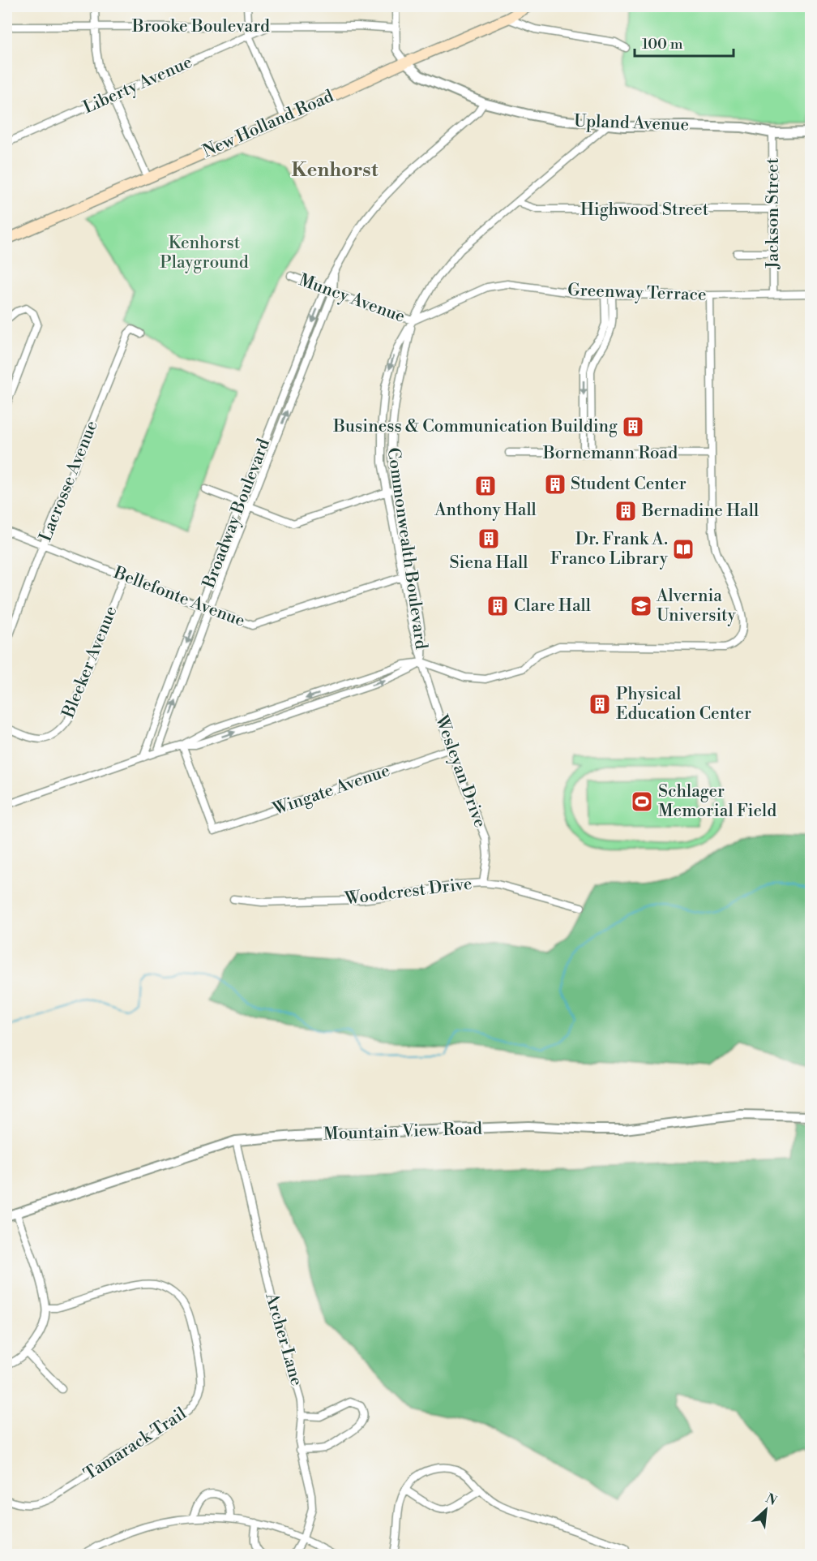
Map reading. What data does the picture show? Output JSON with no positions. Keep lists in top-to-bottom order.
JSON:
{
  "streets": {
    "main road": ["New Holland Road"],
    "street": [
      "Brooke Boulevard",
      "Liberty Avenue",
      "Upland Avenue",
      "Highwood Street",
      "Jackson Street",
      "Greenway Terrace",
      "Muncy Avenue",
      "Bornemann Road",
      "Lacrosse Avenue",
      "Broadway Boulevard",
      "Commonwealth Boulevard",
      "Bellefonte Avenue",
      "Bleeker Avenue",
      "Wesleyan Drive",
      "Wingate Avenue",
      "Woodcrest Drive",
      "Mountain View Road",
      "Archer Lane",
      "Tamarack Trail"
    ]
  },
  "crossings": [
    ["Brooke Boulevard", "Liberty Avenue"],
    ["Upland Avenue", "New Holland Road"],
    ["Upland Avenue", "Jackson Street"],
    ["Upland Avenue", "Broadway Boulevard"],
    ["Upland Avenue", "Commonwealth Boulevard"],
    ["Highwood Street", "Jackson Street"],
    ["Highwood Street", "Commonwealth Boulevard"],
    ["Jackson Street", "Greenway Terrace"],
    ["Greenway Terrace", "Muncy Avenue"],
    ["Greenway Terrace", "Commonwealth Boulevard"],
    ["Muncy Avenue", "Broadway Boulevard"],
    ["Muncy Avenue", "Commonwealth Boulevard"],
    ["Lacrosse Avenue", "Bellefonte Avenue"],
    ["Broadway Boulevard", "Commonwealth Boulevard"],
    ["Broadway Boulevard", "Bellefonte Avenue"],
    ["Commonwealth Boulevard", "Bellefonte Avenue"],
    ["Commonwealth Boulevard", "Wesleyan Drive"],
    ["Commonwealth Boulevard", "Wingate Avenue"],
    ["Bellefonte Avenue", "Bleeker Avenue"],
    ["Wesleyan Drive", "Wingate Avenue"],
    ["Wesleyan Drive", "Woodcrest Drive"],
    ["Mountain View Road", "Archer Lane"]
  ],
  "districts": ["Kenhorst"],
  "parks": ["Kenhorst Playground"],
  "places": {
    "building": [
      "Business & Communication Building",
      "Student Center",
      "Anthony Hall",
      "Bernadine Hall",
      "Siena Hall",
      "Clare Hall",
      "Physical Education Center"
    ],
    "library": ["Dr. Frank A. Franco Library"],
    "school or university": ["Alvernia University"],
    "sports": ["Schlager Memorial Field"]
  },
  "scale_bar": "100 m",
  "north": "top right"
}
